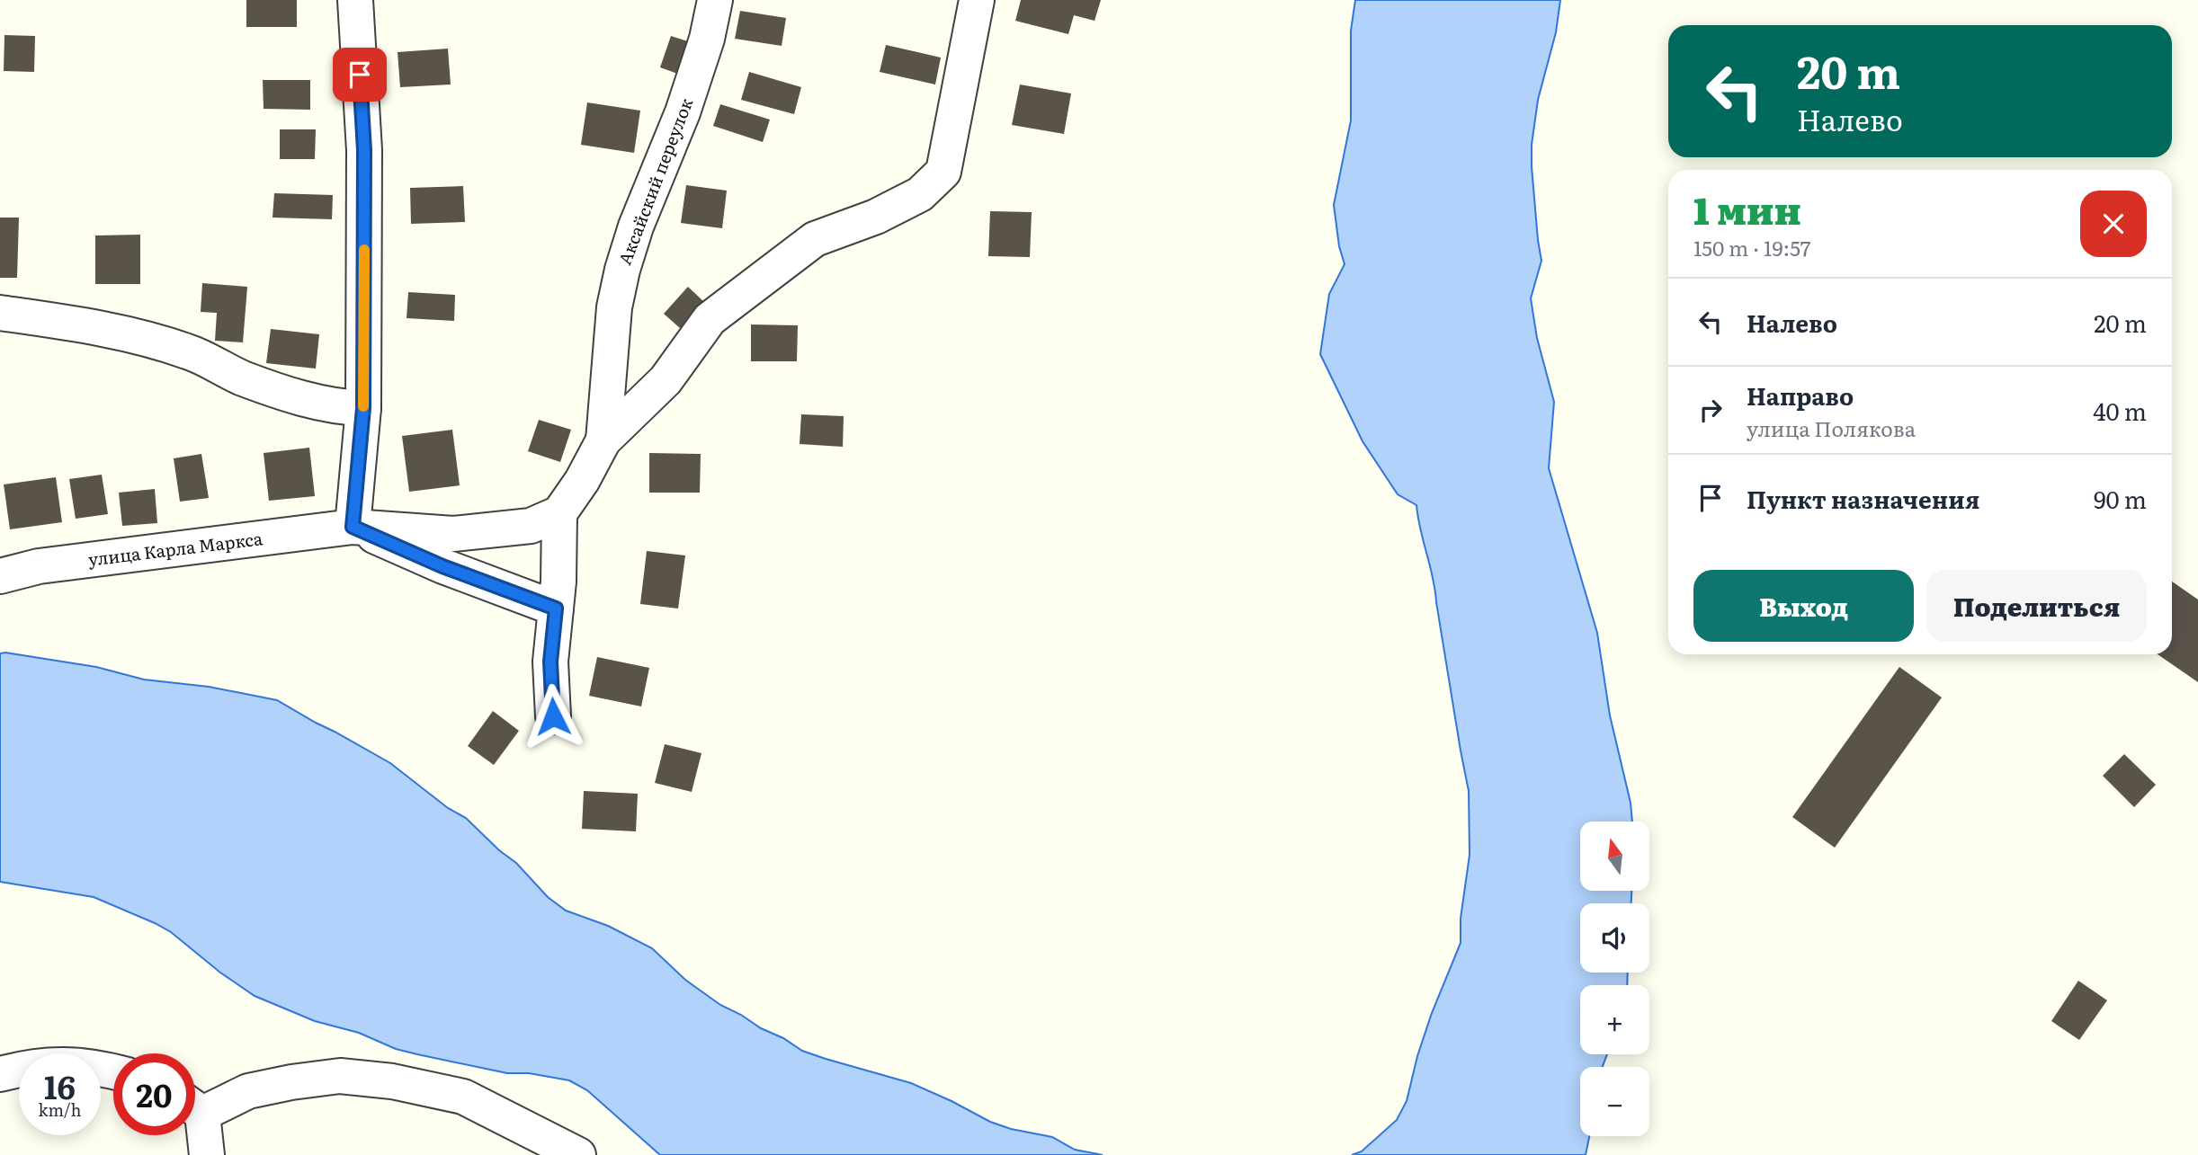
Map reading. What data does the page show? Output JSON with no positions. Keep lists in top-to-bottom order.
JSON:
{
  "streets": {
    "street": ["Аксайский переулок", "улица Карла Маркса"]
  },
  "north": "top",
  "page": {
    "turn": ["20 m", "Налево"],
    "heading": ["1 мин", "150 m · 19:57"],
    "list": [
      {
        "name": "Налево",
        "value": "20 m"
      },
      {
        "name": "Направо",
        "note": "улица Полякова",
        "value": "40 m"
      },
      {
        "name": "Пункт назначения",
        "value": "90 m"
      }
    ],
    "buttons": ["Выход", "Поделиться"],
    "map_buttons": ["+", "−"],
    "speed": "16 km/h",
    "limit": "20"
  }
}
